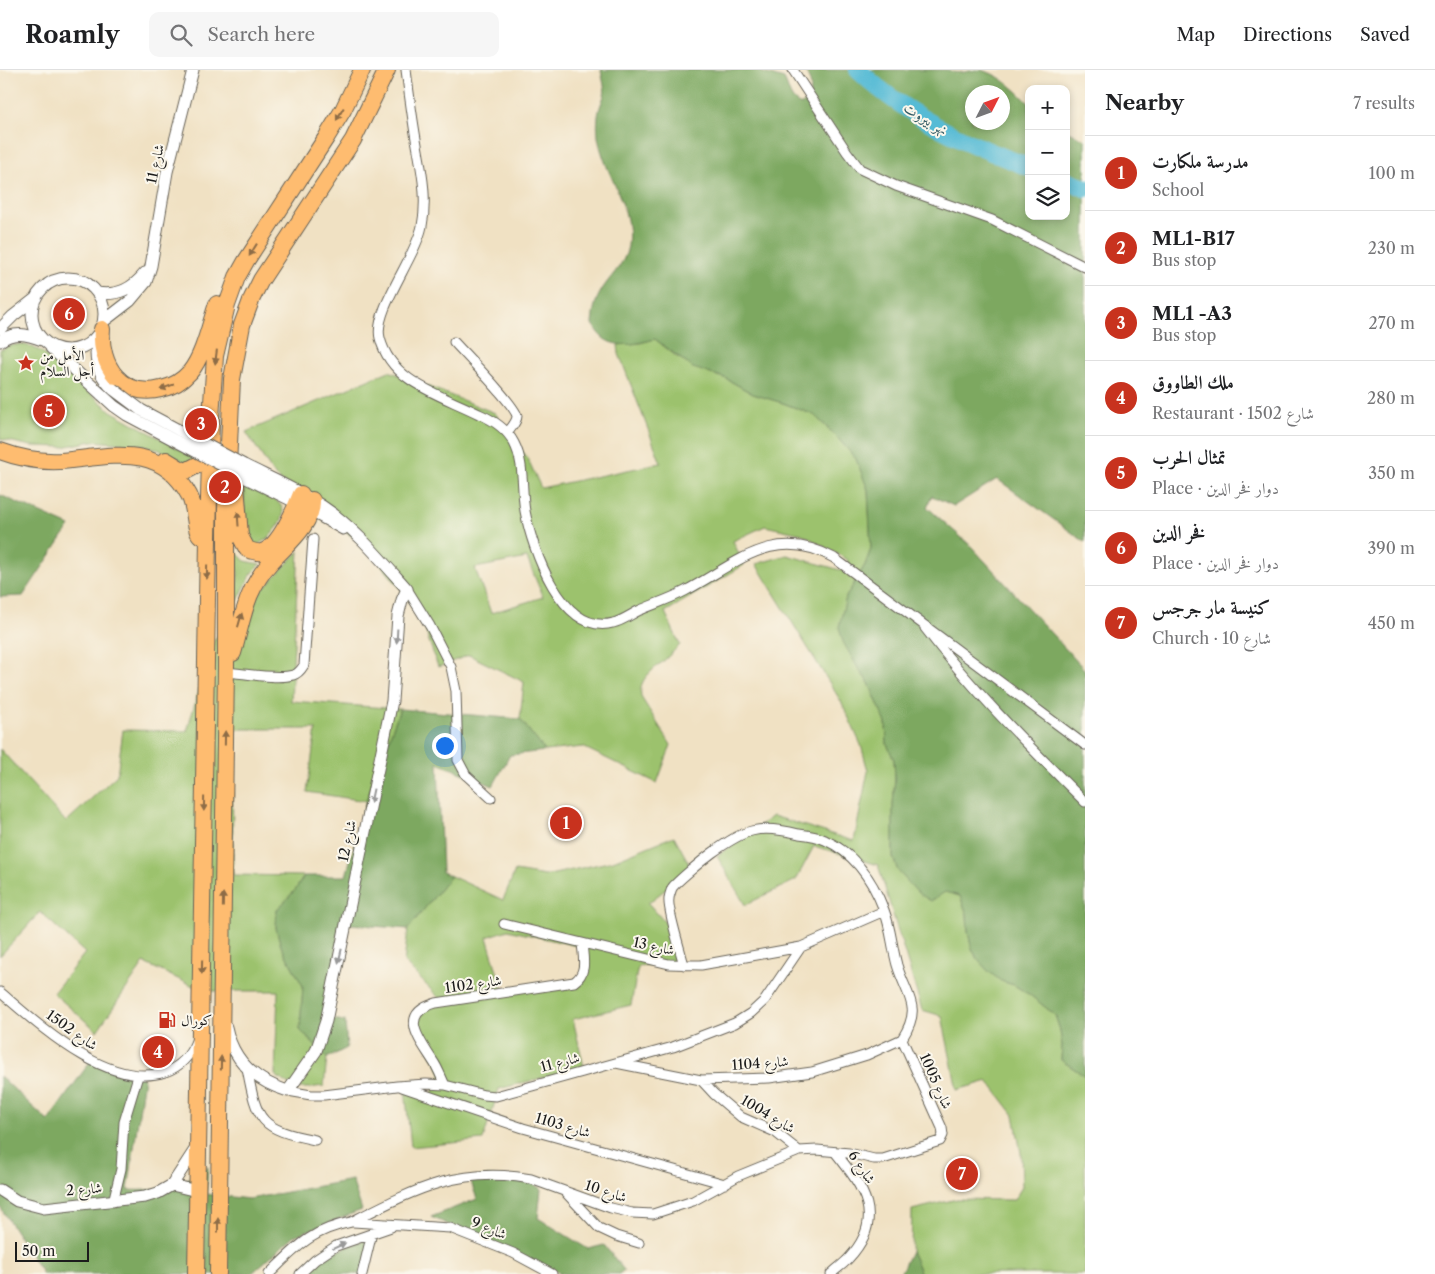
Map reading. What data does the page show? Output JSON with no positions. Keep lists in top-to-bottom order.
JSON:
{
  "streets": {
    "street": [
      "شارع 11",
      "شارع 12",
      "شارع 13",
      "شارع 1102",
      "شارع 1502",
      "شارع 1104",
      "شارع 1005",
      "شارع 1004",
      "شارع 1103",
      "شارع 6",
      "شارع 2",
      "شارع 10",
      "شارع 9"
    ]
  },
  "crossings": [
    ["شارع 11", "شارع 12"],
    ["شارع 11", "شارع 13"],
    ["شارع 11", "شارع 1102"],
    ["شارع 11", "شارع 1104"],
    ["شارع 11", "شارع 1103"],
    ["شارع 13", "شارع 1102"],
    ["شارع 1104", "شارع 1005"],
    ["شارع 1104", "شارع 1004"],
    ["شارع 1005", "شارع 10"],
    ["شارع 1004", "شارع 10"],
    ["شارع 1103", "شارع 10"],
    ["شارع 6", "شارع 10"],
    ["شارع 10", "شارع 9"]
  ],
  "one_way": ["شارع 12"],
  "water": ["نهر بيروت"],
  "places": {
    "place": ["الأمل من أجل السلام"],
    "fuel station": ["كورال"]
  },
  "scale_bar": "50 m",
  "north": "top right",
  "page": {
    "header": "Roamly",
    "search": "Search here",
    "nav": ["Map", "Directions", "Saved"],
    "heading": ["Nearby", "7 results"],
    "map_buttons": ["+", "−"],
    "list": [
      {
        "mark": "1",
        "name": "مدرسة ملكارت",
        "note": "School",
        "value": "100 m"
      },
      {
        "mark": "2",
        "name": "ML1-B17",
        "note": "Bus stop",
        "value": "230 m"
      },
      {
        "mark": "3",
        "name": "ML1 -A3",
        "note": "Bus stop",
        "value": "270 m"
      },
      {
        "mark": "4",
        "name": "ملك الطاووق",
        "note": "Restaurant · شارع 1502",
        "value": "280 m"
      },
      {
        "mark": "5",
        "name": "تمثال الحرب",
        "note": "Place · دوار فخر الدين",
        "value": "350 m"
      },
      {
        "mark": "6",
        "name": "فخر الدين",
        "note": "Place · دوار فخر الدين",
        "value": "390 m"
      },
      {
        "mark": "7",
        "name": "كنيسة مار جرجس",
        "note": "Church · شارع 10",
        "value": "450 m"
      }
    ],
    "pins": [
      "6",
      "5",
      "3",
      "2",
      "1",
      "4",
      "7"
    ],
    "scale": "50 m"
  }
}
